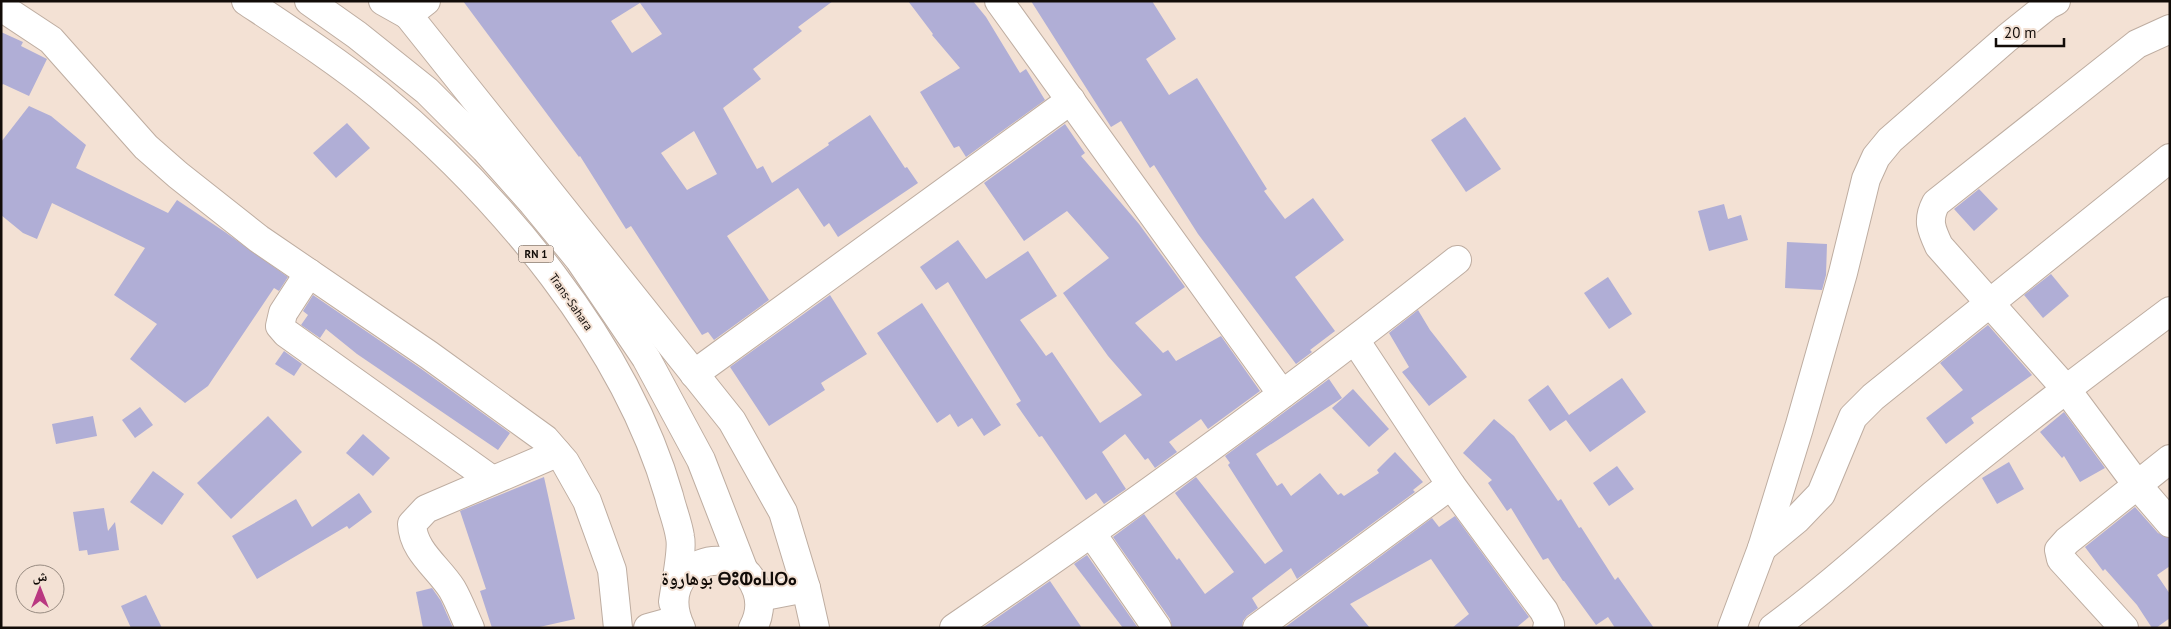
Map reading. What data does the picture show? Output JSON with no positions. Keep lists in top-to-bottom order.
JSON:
{
  "streets": {
    "main road": ["RN 1", "Trans-Sahara"]
  },
  "districts": ["بوهاروة ⴱⵓⵀⴰⵡⵔⴰ"],
  "scale_bar": "20 m",
  "north": "top"
}
